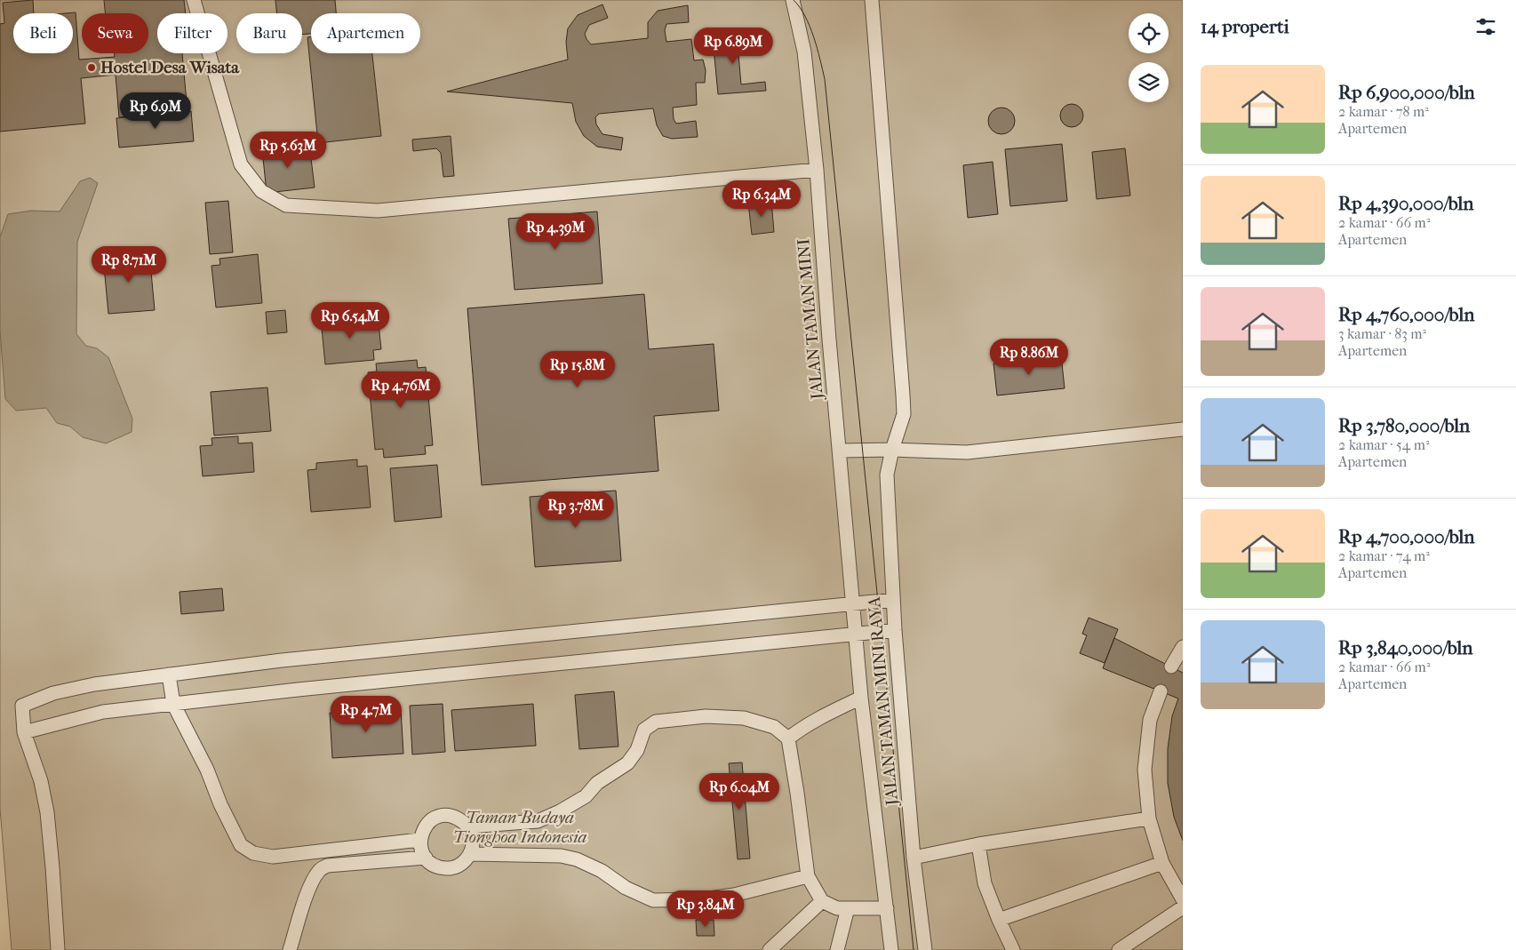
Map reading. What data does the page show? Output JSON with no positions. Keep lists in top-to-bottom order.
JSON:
{
  "streets": {
    "lane": ["JALAN TAMAN MINI", "JALAN TAMAN MINI RAYA"]
  },
  "crossings": [
    ["JALAN TAMAN MINI", "JALAN TAMAN MINI RAYA"]
  ],
  "parks": ["Taman Budaya Tionghoa Indonesia"],
  "places": ["Hostel Desa Wisata"],
  "page": {
    "heading": "14 properti",
    "chip": [
      "Beli",
      "Sewa",
      "Filter",
      "Baru",
      "Apartemen"
    ],
    "price": [
      "Rp 6.89M",
      "Rp 6.9M",
      "Rp 5.63M",
      "Rp 6.34M",
      "Rp 4.39M",
      "Rp 8.71M",
      "Rp 6.54M",
      "Rp 8.86M",
      "Rp 15.8M",
      "Rp 4.76M",
      "Rp 3.78M",
      "Rp 4.7M",
      "Rp 6.04M",
      "Rp 3.84M"
    ],
    "list": [
      {
        "name": "Rp 6,900,000/bln",
        "note": "2 kamar · 78 m² · Apartemen"
      },
      {
        "name": "Rp 4,390,000/bln",
        "note": "2 kamar · 66 m² · Apartemen"
      },
      {
        "name": "Rp 4,760,000/bln",
        "note": "3 kamar · 83 m² · Apartemen"
      },
      {
        "name": "Rp 3,780,000/bln",
        "note": "2 kamar · 54 m² · Apartemen"
      },
      {
        "name": "Rp 4,700,000/bln",
        "note": "2 kamar · 74 m² · Apartemen"
      },
      {
        "name": "Rp 3,840,000/bln",
        "note": "2 kamar · 66 m² · Apartemen"
      }
    ]
  }
}
